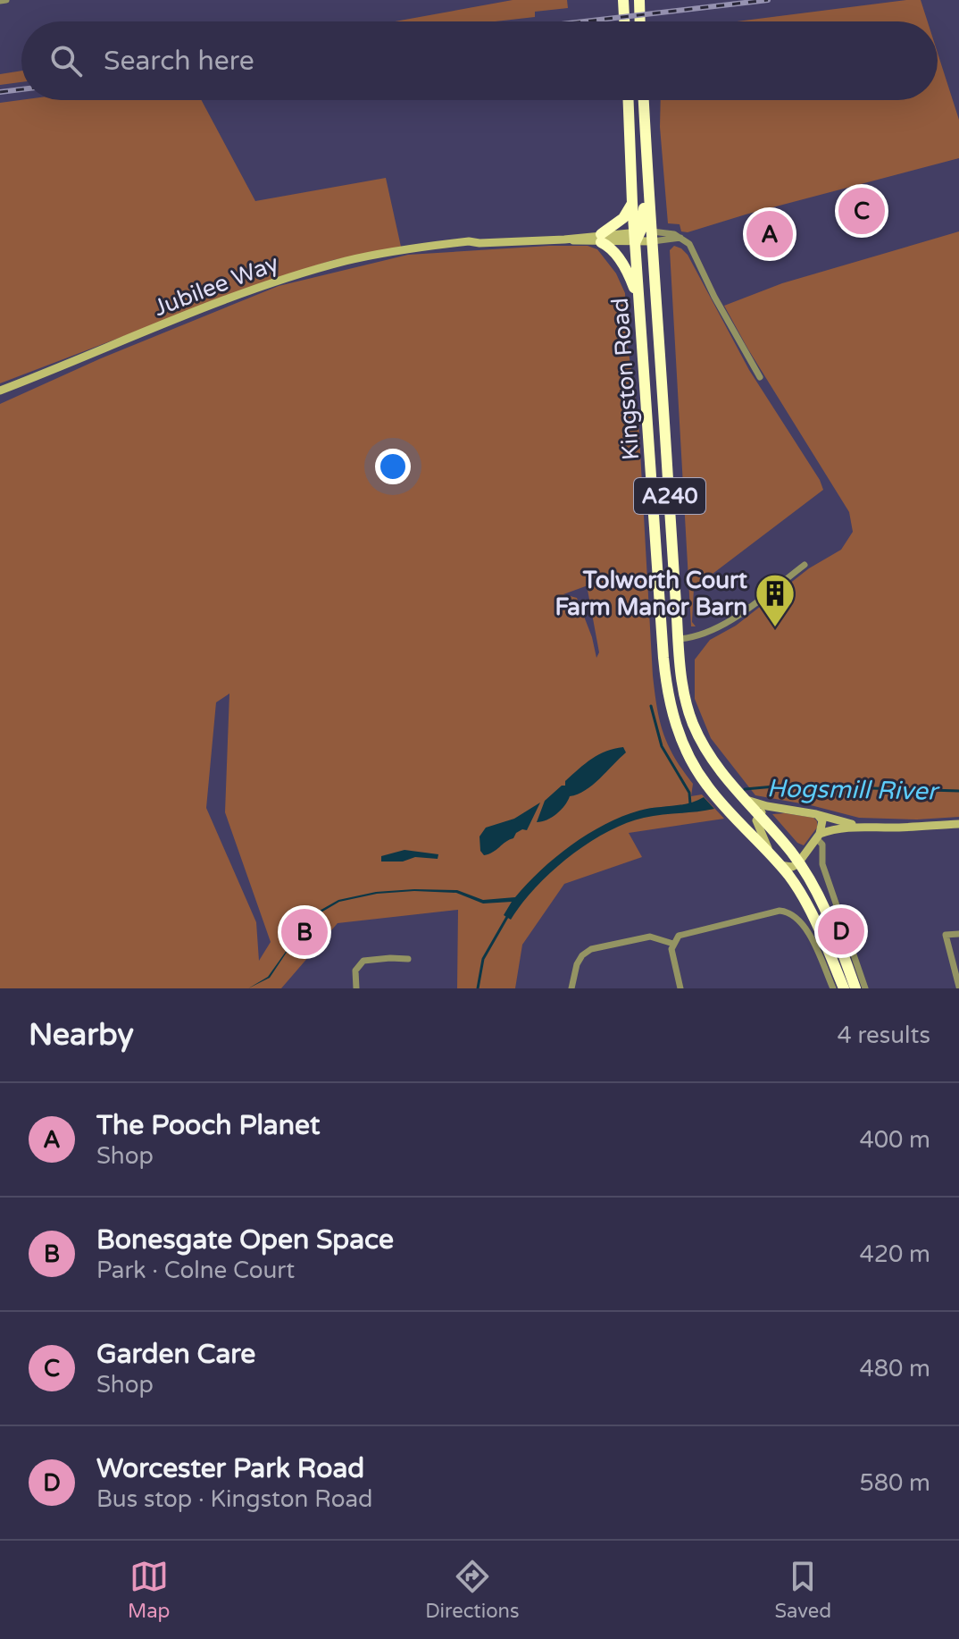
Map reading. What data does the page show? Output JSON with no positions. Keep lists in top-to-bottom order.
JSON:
{
  "streets": {
    "highway": ["Kingston Road", "A240"],
    "street": ["Jubilee Way"]
  },
  "crossings": [
    ["Jubilee Way", "Kingston Road"],
    ["Kingston Road", "A240"]
  ],
  "water": ["Hogsmill River"],
  "places": {
    "building": ["Tolworth Court Farm Manor Barn"]
  },
  "page": {
    "search": "Search here",
    "pins": [
      "C",
      "A",
      "D",
      "B"
    ],
    "heading": ["Nearby", "4 results"],
    "list": [
      {
        "mark": "A",
        "name": "The Pooch Planet",
        "note": "Shop",
        "value": "400 m"
      },
      {
        "mark": "B",
        "name": "Bonesgate Open Space",
        "note": "Park · Colne Court",
        "value": "420 m"
      },
      {
        "mark": "C",
        "name": "Garden Care",
        "note": "Shop",
        "value": "480 m"
      },
      {
        "mark": "D",
        "name": "Worcester Park Road",
        "note": "Bus stop · Kingston Road",
        "value": "580 m"
      }
    ],
    "nav": ["Map", "Directions", "Saved"]
  }
}
